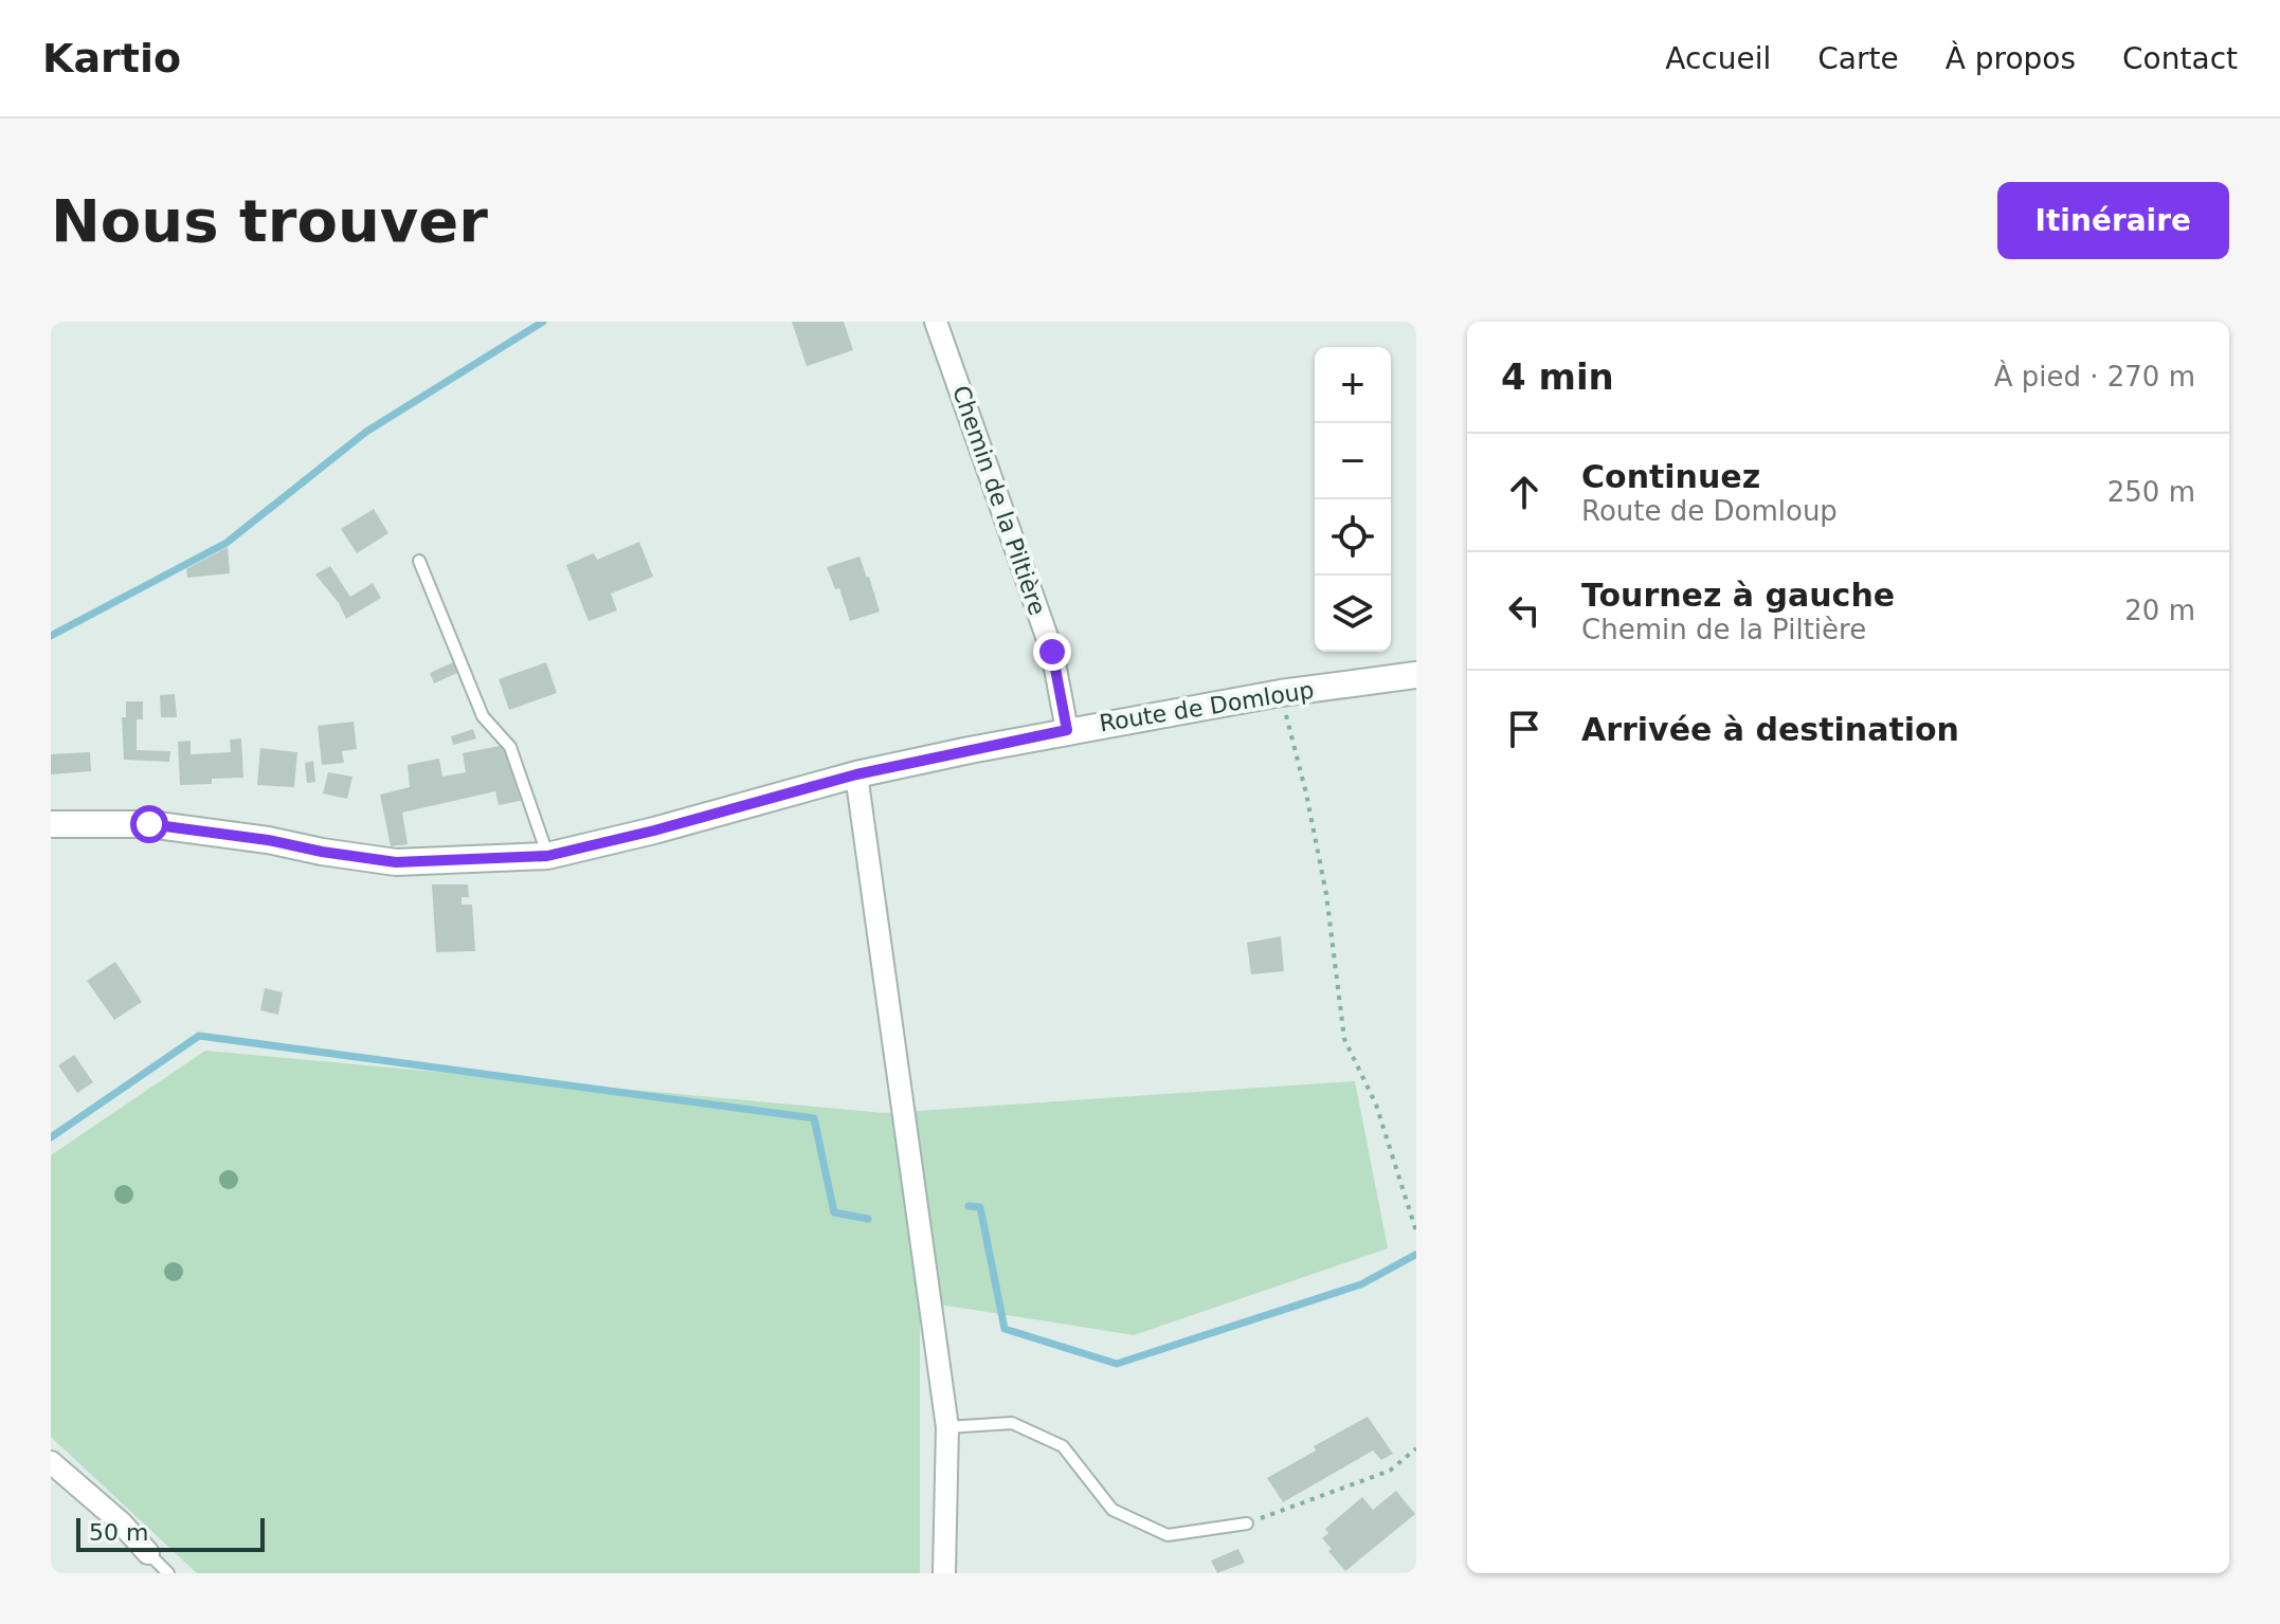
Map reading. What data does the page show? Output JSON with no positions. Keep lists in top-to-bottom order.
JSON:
{
  "streets": {
    "street": ["Chemin de la Piltière", "Route de Domloup"]
  },
  "crossings": [
    ["Chemin de la Piltière", "Route de Domloup"]
  ],
  "scale_bar": "50 m",
  "page": {
    "header": "Kartio",
    "nav": [
      "Accueil",
      "Carte",
      "À propos",
      "Contact"
    ],
    "buttons": "Itinéraire",
    "title": "Nous trouver",
    "heading": ["4 min", "À pied · 270 m"],
    "map_buttons": ["+", "−"],
    "list": [
      ["Continuez", "Route de Domloup", "250 m"],
      ["Tournez à gauche", "Chemin de la Piltière", "20 m"],
      "Arrivée à destination"
    ],
    "scale": "50 m"
  }
}
